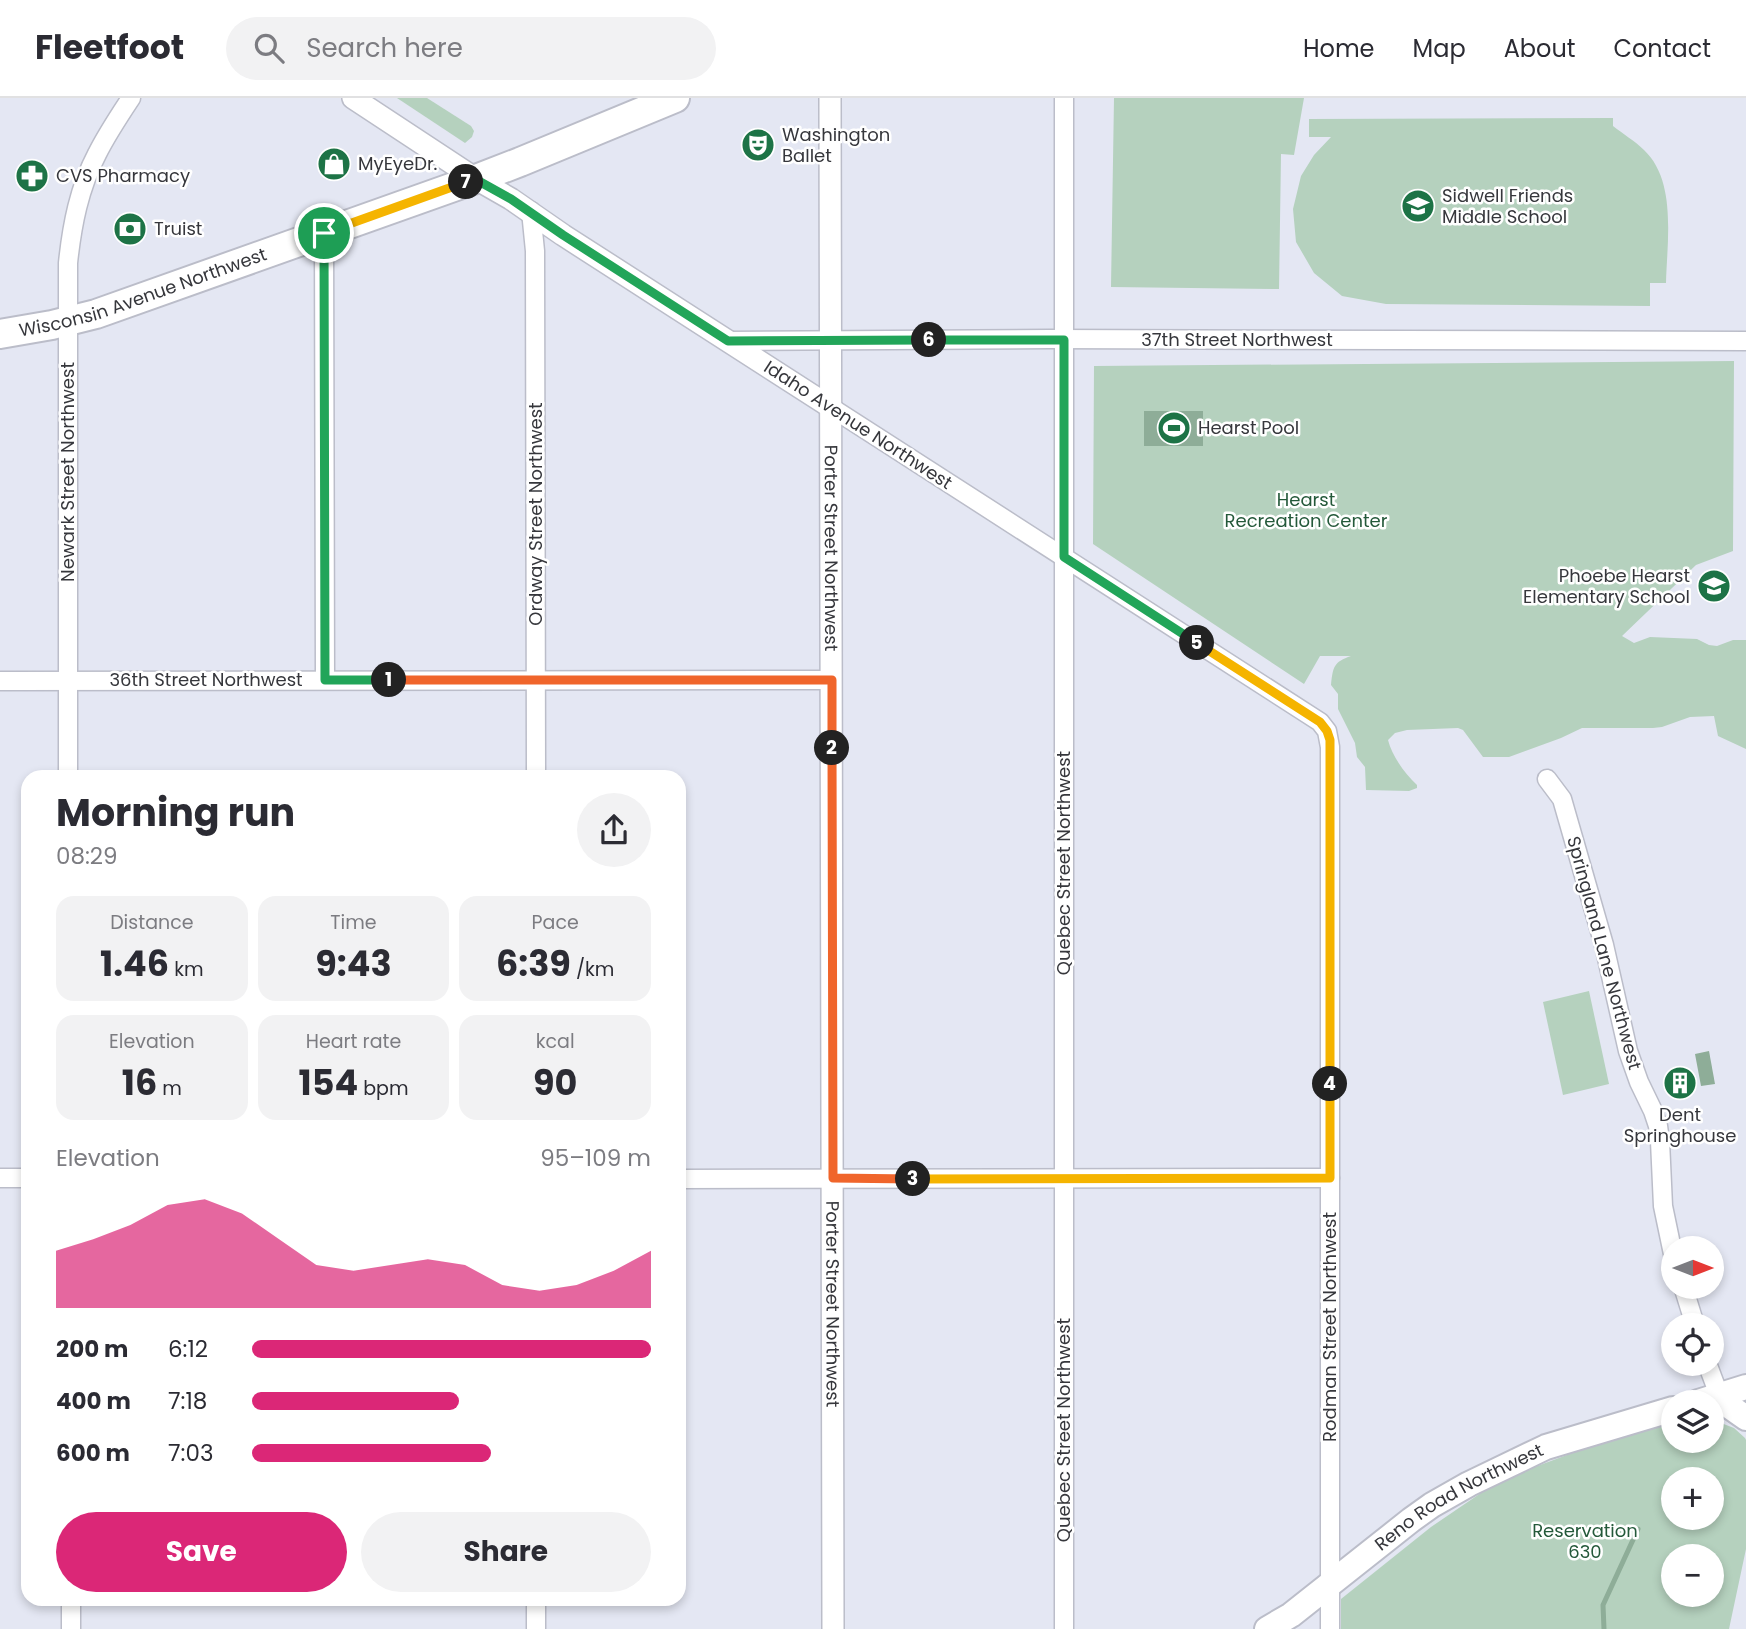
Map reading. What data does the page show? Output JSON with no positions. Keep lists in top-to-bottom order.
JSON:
{
  "streets": {
    "main road": ["Wisconsin Avenue Northwest", "Reno Road Northwest"],
    "street": [
      "37th Street Northwest",
      "Idaho Avenue Northwest",
      "Newark Street Northwest",
      "Ordway Street Northwest",
      "Porter Street Northwest",
      "36th Street Northwest",
      "Quebec Street Northwest",
      "Springland Lane Northwest",
      "Rodman Street Northwest"
    ]
  },
  "crossings": [
    ["Wisconsin Avenue Northwest", "Idaho Avenue Northwest"],
    ["Wisconsin Avenue Northwest", "Newark Street Northwest"],
    ["37th Street Northwest", "Idaho Avenue Northwest"],
    ["37th Street Northwest", "Porter Street Northwest"],
    ["37th Street Northwest", "Quebec Street Northwest"],
    ["Idaho Avenue Northwest", "Ordway Street Northwest"],
    ["Idaho Avenue Northwest", "Porter Street Northwest"],
    ["Idaho Avenue Northwest", "Quebec Street Northwest"],
    ["Idaho Avenue Northwest", "Rodman Street Northwest"],
    ["Newark Street Northwest", "36th Street Northwest"],
    ["Ordway Street Northwest", "36th Street Northwest"],
    ["Porter Street Northwest", "36th Street Northwest"],
    ["Rodman Street Northwest", "Reno Road Northwest"]
  ],
  "parks": ["Hearst Recreation Center", "Reservation 630"],
  "places": {
    "theatre": ["Washington Ballet"],
    "shop": ["MyEyeDr."],
    "pharmacy": ["CVS Pharmacy"],
    "school or university": ["Sidwell Friends Middle School", "Phoebe Hearst Elementary School"],
    "bank": ["Truist"],
    "sports": ["Hearst Pool"],
    "building": ["Dent Springhouse"]
  },
  "north": "right",
  "page": {
    "header": "Fleetfoot",
    "search": "Search here",
    "nav": [
      "Home",
      "Map",
      "About",
      "Contact"
    ],
    "pins": [
      "7",
      "6",
      "5",
      "1",
      "2",
      "4",
      "3"
    ],
    "heading": ["Morning run", "08:29"],
    "stats": [
      ["Distance", "1.46 km"],
      ["Time", "9:43"],
      ["Pace", "6:39 /km"],
      ["Elevation", "16 m"],
      ["Heart rate", "154 bpm"],
      ["kcal", "90"]
    ],
    "chart": ["Elevation", "95–109 m"],
    "map_buttons": ["+", "−"],
    "list": [
      {
        "name": "200 m",
        "note": "6:12"
      },
      {
        "name": "400 m",
        "note": "7:18"
      },
      {
        "name": "600 m",
        "note": "7:03"
      }
    ],
    "buttons": ["Save", "Share"]
  }
}
